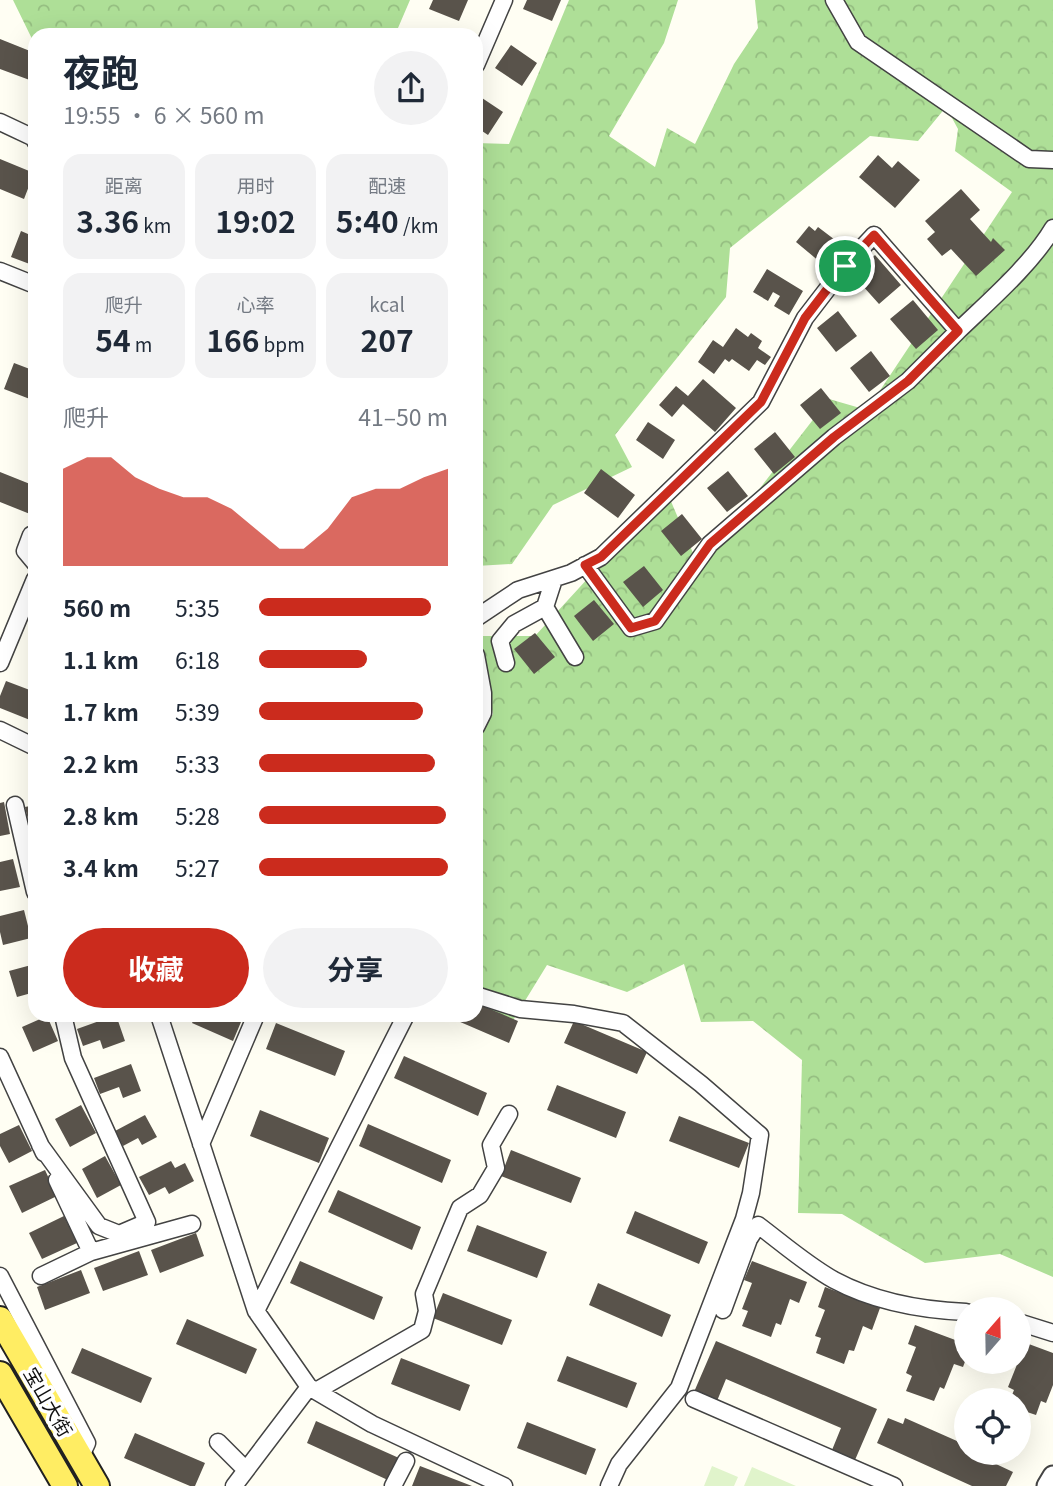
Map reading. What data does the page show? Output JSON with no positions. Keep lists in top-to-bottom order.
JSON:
{
  "streets": {
    "main road": ["宝山大街"]
  },
  "north": "top",
  "page": {
    "heading": ["夜跑", "19:55 · 6 × 560 m"],
    "stats": [
      ["距离", "3.36 km"],
      ["用时", "19:02"],
      ["配速", "5:40 /km"],
      ["爬升", "54 m"],
      ["心率", "166 bpm"],
      ["kcal", "207"]
    ],
    "chart": ["爬升", "41–50 m"],
    "list": [
      {
        "name": "560 m",
        "note": "5:35"
      },
      {
        "name": "1.1 km",
        "note": "6:18"
      },
      {
        "name": "1.7 km",
        "note": "5:39"
      },
      {
        "name": "2.2 km",
        "note": "5:33"
      },
      {
        "name": "2.8 km",
        "note": "5:28"
      },
      {
        "name": "3.4 km",
        "note": "5:27"
      }
    ],
    "buttons": ["收藏", "分享"]
  }
}
